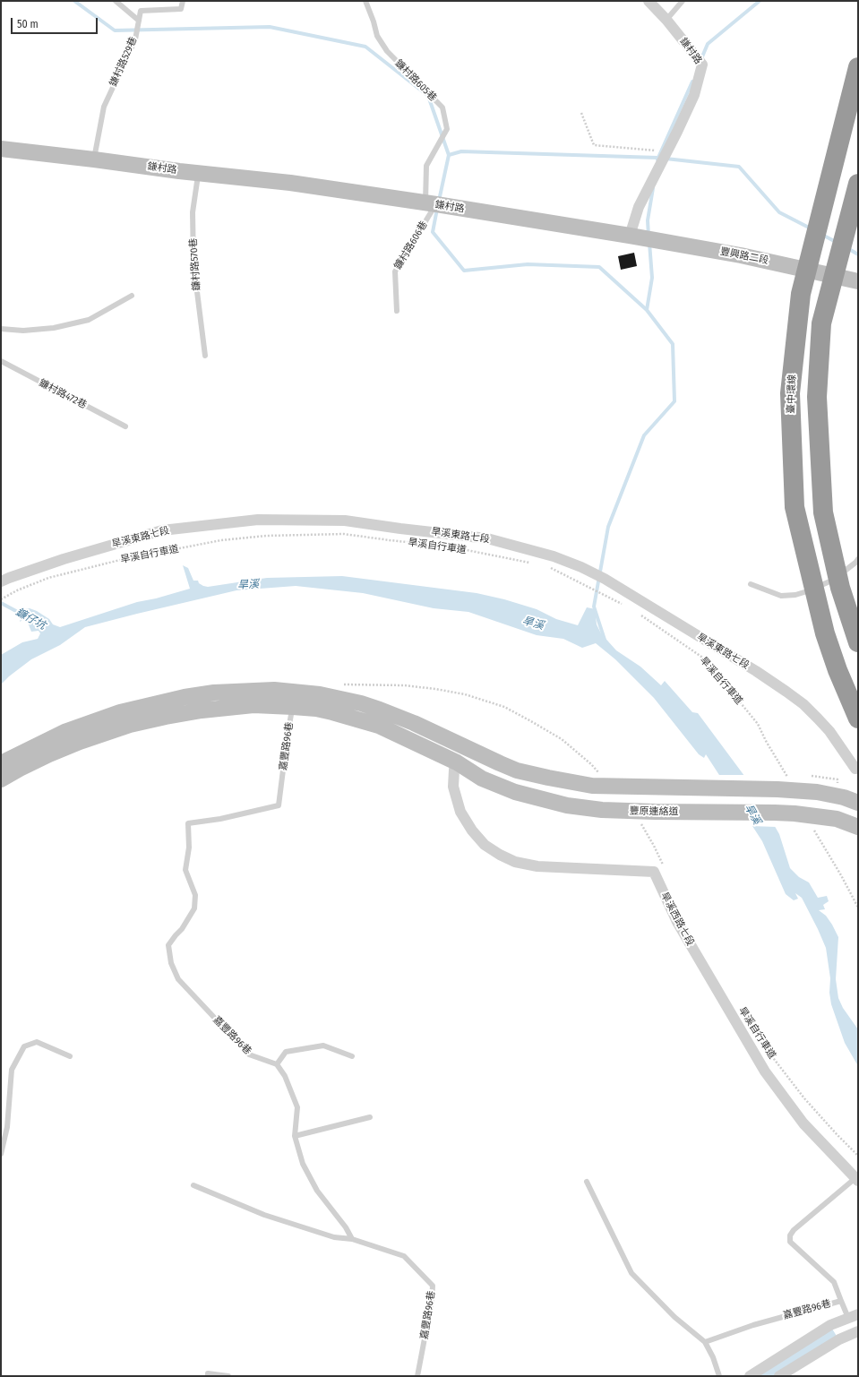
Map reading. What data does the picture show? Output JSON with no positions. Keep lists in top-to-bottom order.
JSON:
{
  "streets": {
    "highway": ["臺中環線"],
    "street": [
      "鎌村路",
      "豐興路二段",
      "旱溪東路七段",
      "豐原連絡道",
      "旱溪西路七段"
    ],
    "lane": [
      "鎌村路529巷",
      "鐮村路605巷",
      "鐮村路606巷",
      "鐮村路570巷",
      "鐮村路472巷",
      "嘉豐路96巷"
    ],
    "path": ["旱溪自行車道"]
  },
  "crossings": [
    ["鎌村路", "鎌村路529巷"],
    ["鎌村路", "鐮村路605巷"],
    ["鎌村路", "鐮村路606巷"],
    ["鎌村路", "豐興路二段"],
    ["鎌村路", "鐮村路570巷"],
    ["鐮村路605巷", "鐮村路606巷"],
    ["嘉豐路96巷", "豐原連絡道"],
    ["嘉豐路96巷", "旱溪西路七段"],
    ["豐原連絡道", "旱溪西路七段"]
  ],
  "water": ["旱溪", "鐮仔坑"],
  "scale_bar": "50 m"
}
